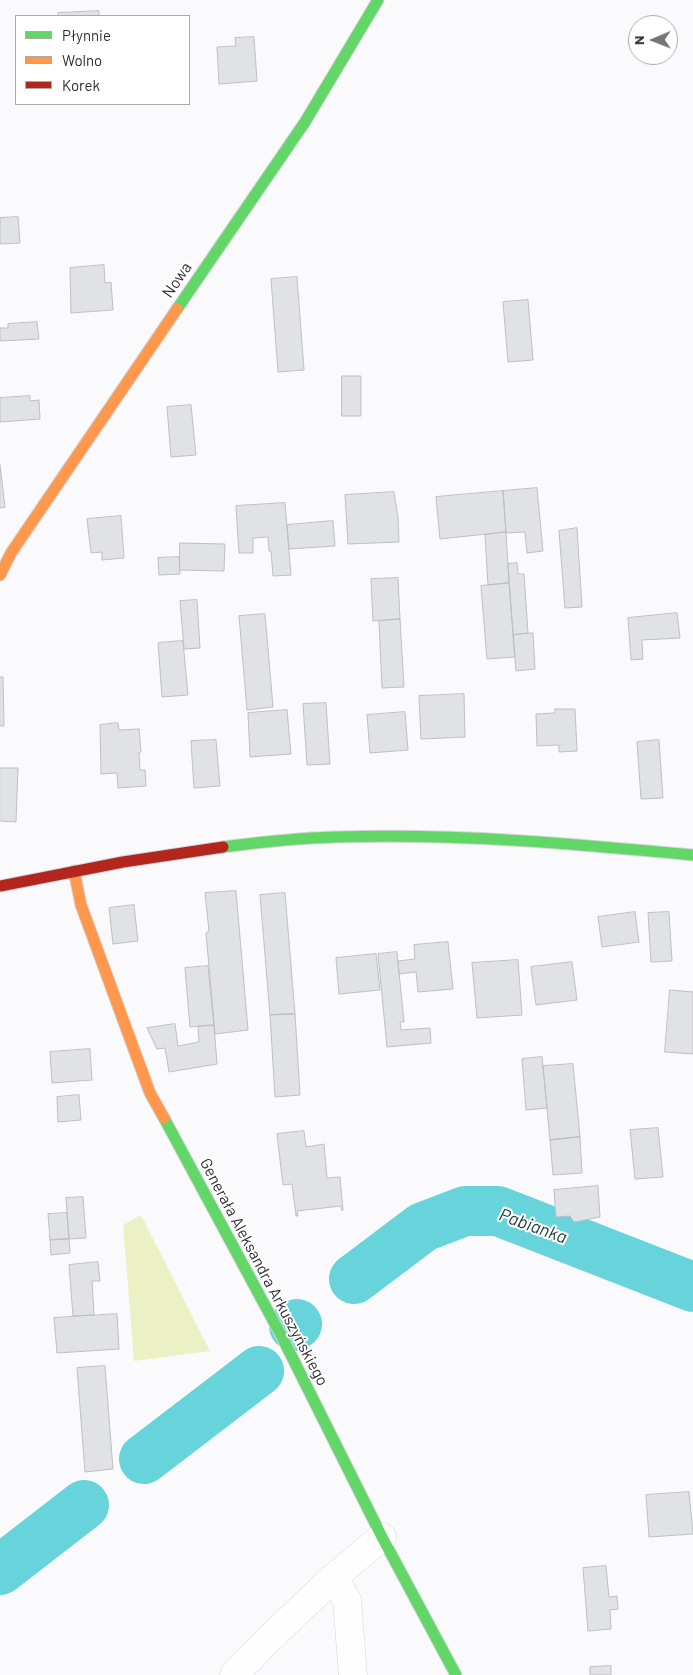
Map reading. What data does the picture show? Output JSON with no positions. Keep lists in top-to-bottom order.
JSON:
{
  "streets": {
    "street": ["Nowa", "Generała Aleksandra Arkuszyńskiego"]
  },
  "water": ["Pabianka"],
  "legend": ["Płynnie", "Wolno", "Korek"],
  "north": "left"
}
